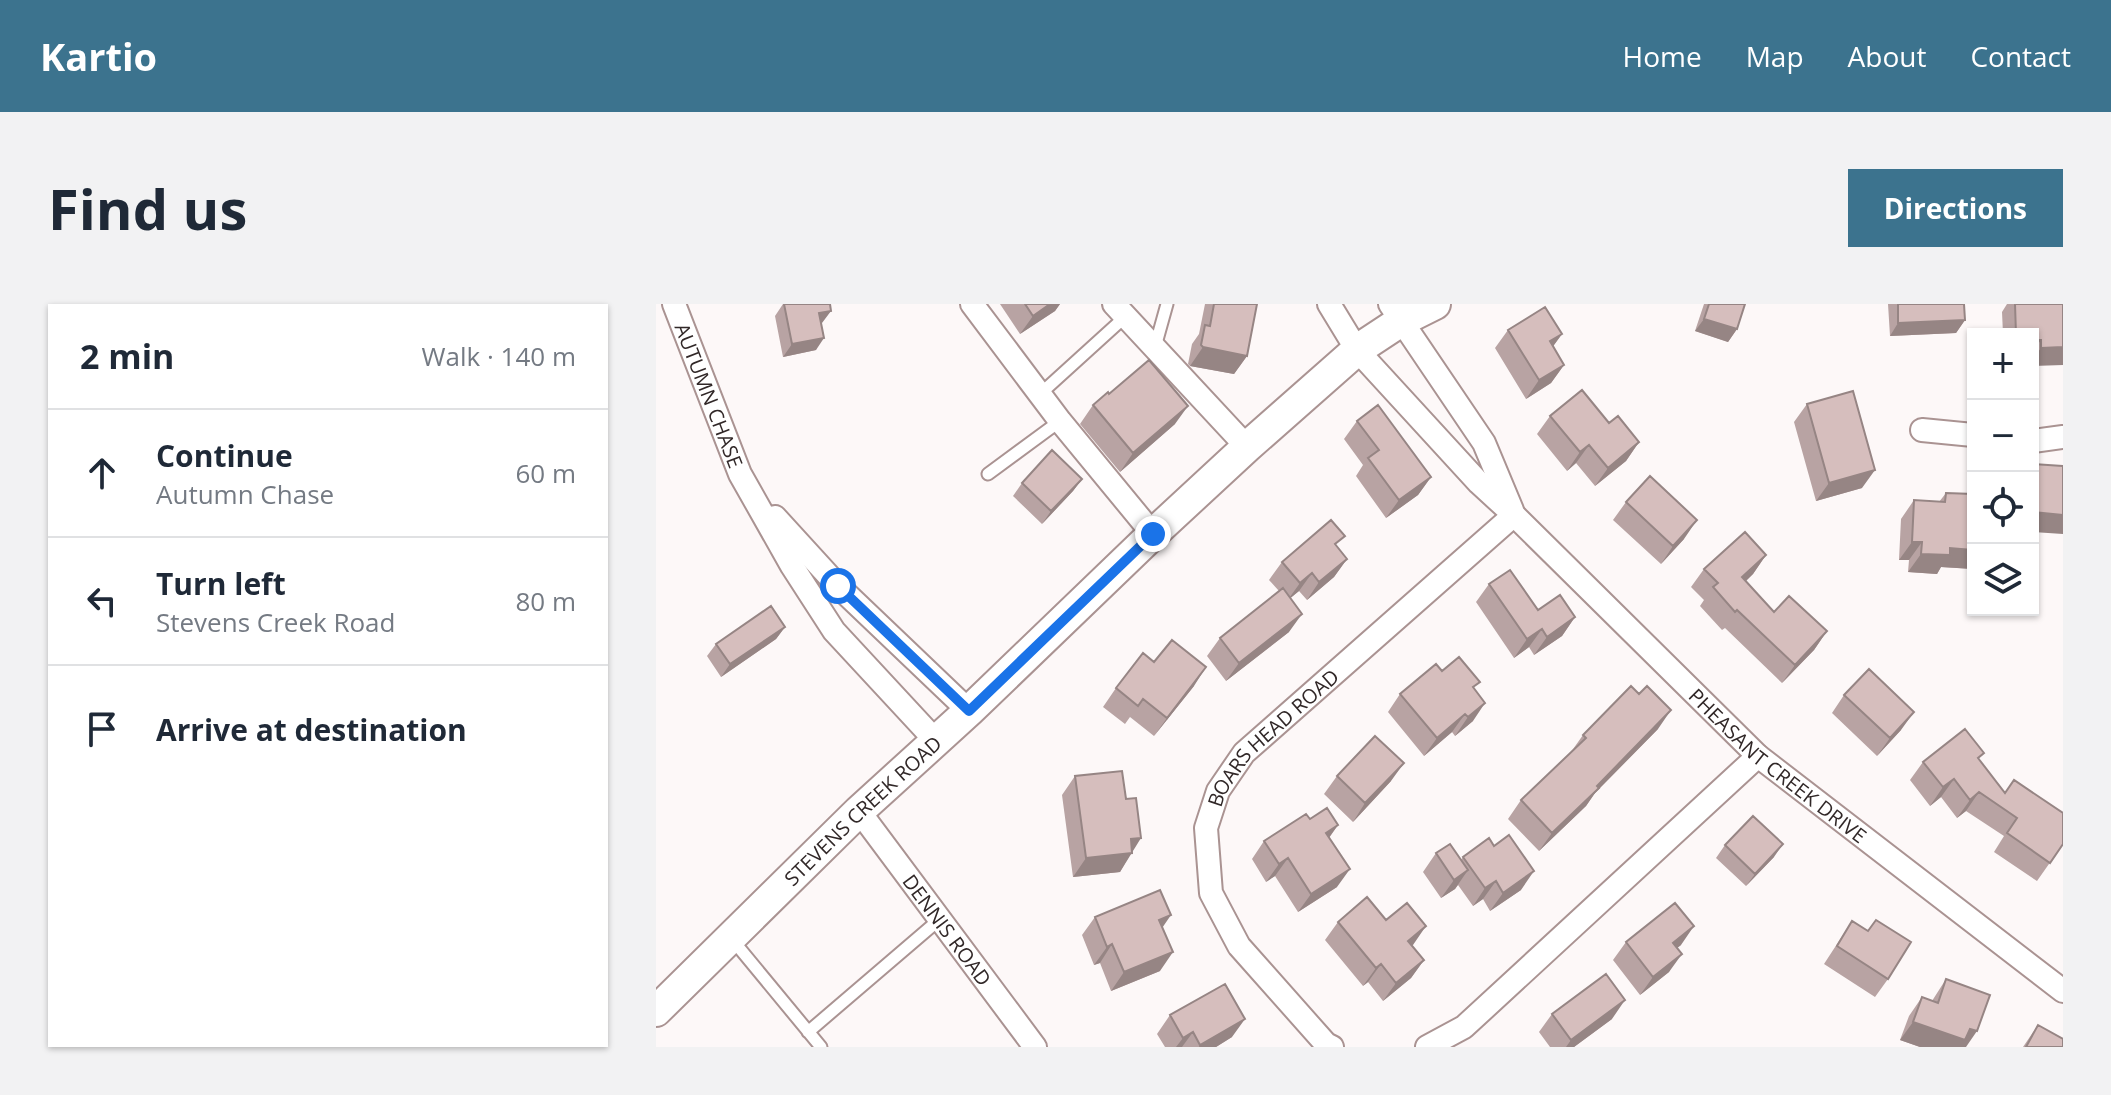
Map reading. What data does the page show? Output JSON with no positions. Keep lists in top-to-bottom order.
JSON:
{
  "streets": {
    "street": [
      "AUTUMN CHASE",
      "BOARS HEAD ROAD",
      "PHEASANT CREEK DRIVE",
      "STEVENS CREEK ROAD",
      "DENNIS ROAD"
    ]
  },
  "crossings": [
    ["AUTUMN CHASE", "STEVENS CREEK ROAD"],
    ["BOARS HEAD ROAD", "PHEASANT CREEK DRIVE"],
    ["PHEASANT CREEK DRIVE", "STEVENS CREEK ROAD"],
    ["STEVENS CREEK ROAD", "DENNIS ROAD"]
  ],
  "page": {
    "header": "Kartio",
    "nav": [
      "Home",
      "Map",
      "About",
      "Contact"
    ],
    "buttons": "Directions",
    "title": "Find us",
    "heading": ["2 min", "Walk · 140 m"],
    "map_buttons": ["+", "−"],
    "list": [
      ["Continue", "Autumn Chase", "60 m"],
      ["Turn left", "Stevens Creek Road", "80 m"],
      "Arrive at destination"
    ]
  }
}
